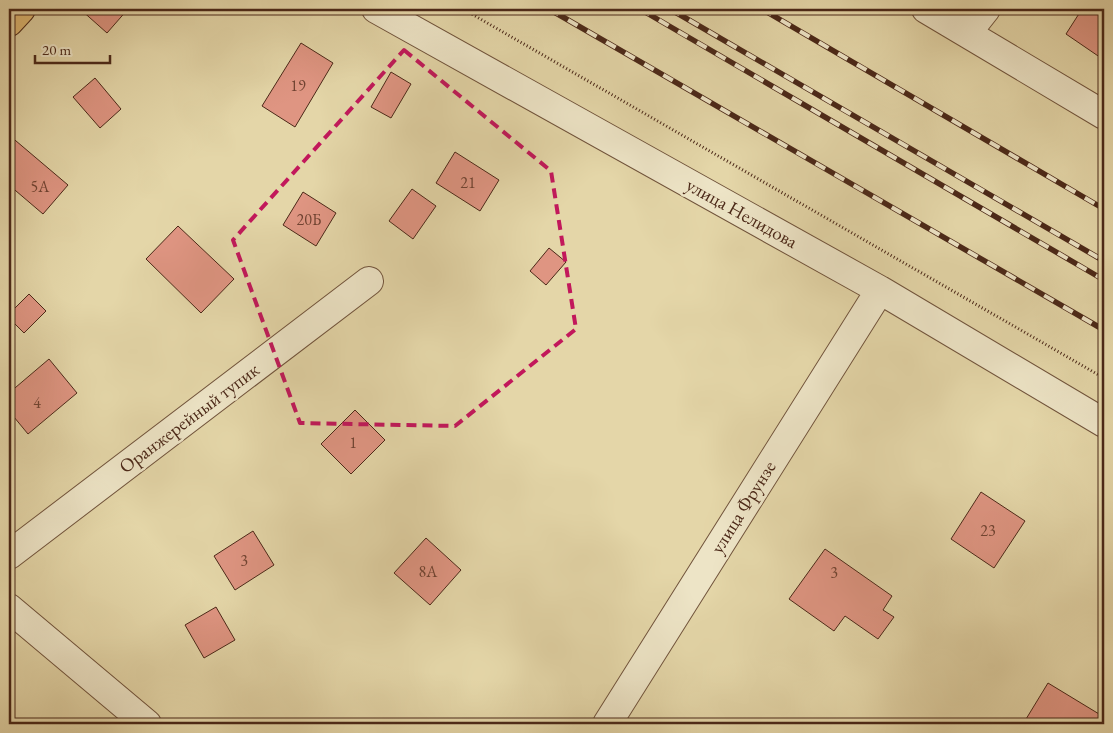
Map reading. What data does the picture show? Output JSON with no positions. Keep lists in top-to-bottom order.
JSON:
{
  "streets": {
    "street": ["улица Нелидова", "Оранжерейный тупик", "улица Фрунзе"]
  },
  "crossings": [
    ["улица Нелидова", "улица Фрунзе"]
  ],
  "house_numbers": [
    "19",
    "21",
    "5А",
    "20Б",
    "4",
    "1",
    "23",
    "3",
    "8А",
    "3"
  ],
  "scale_bar": "20 m"
}
